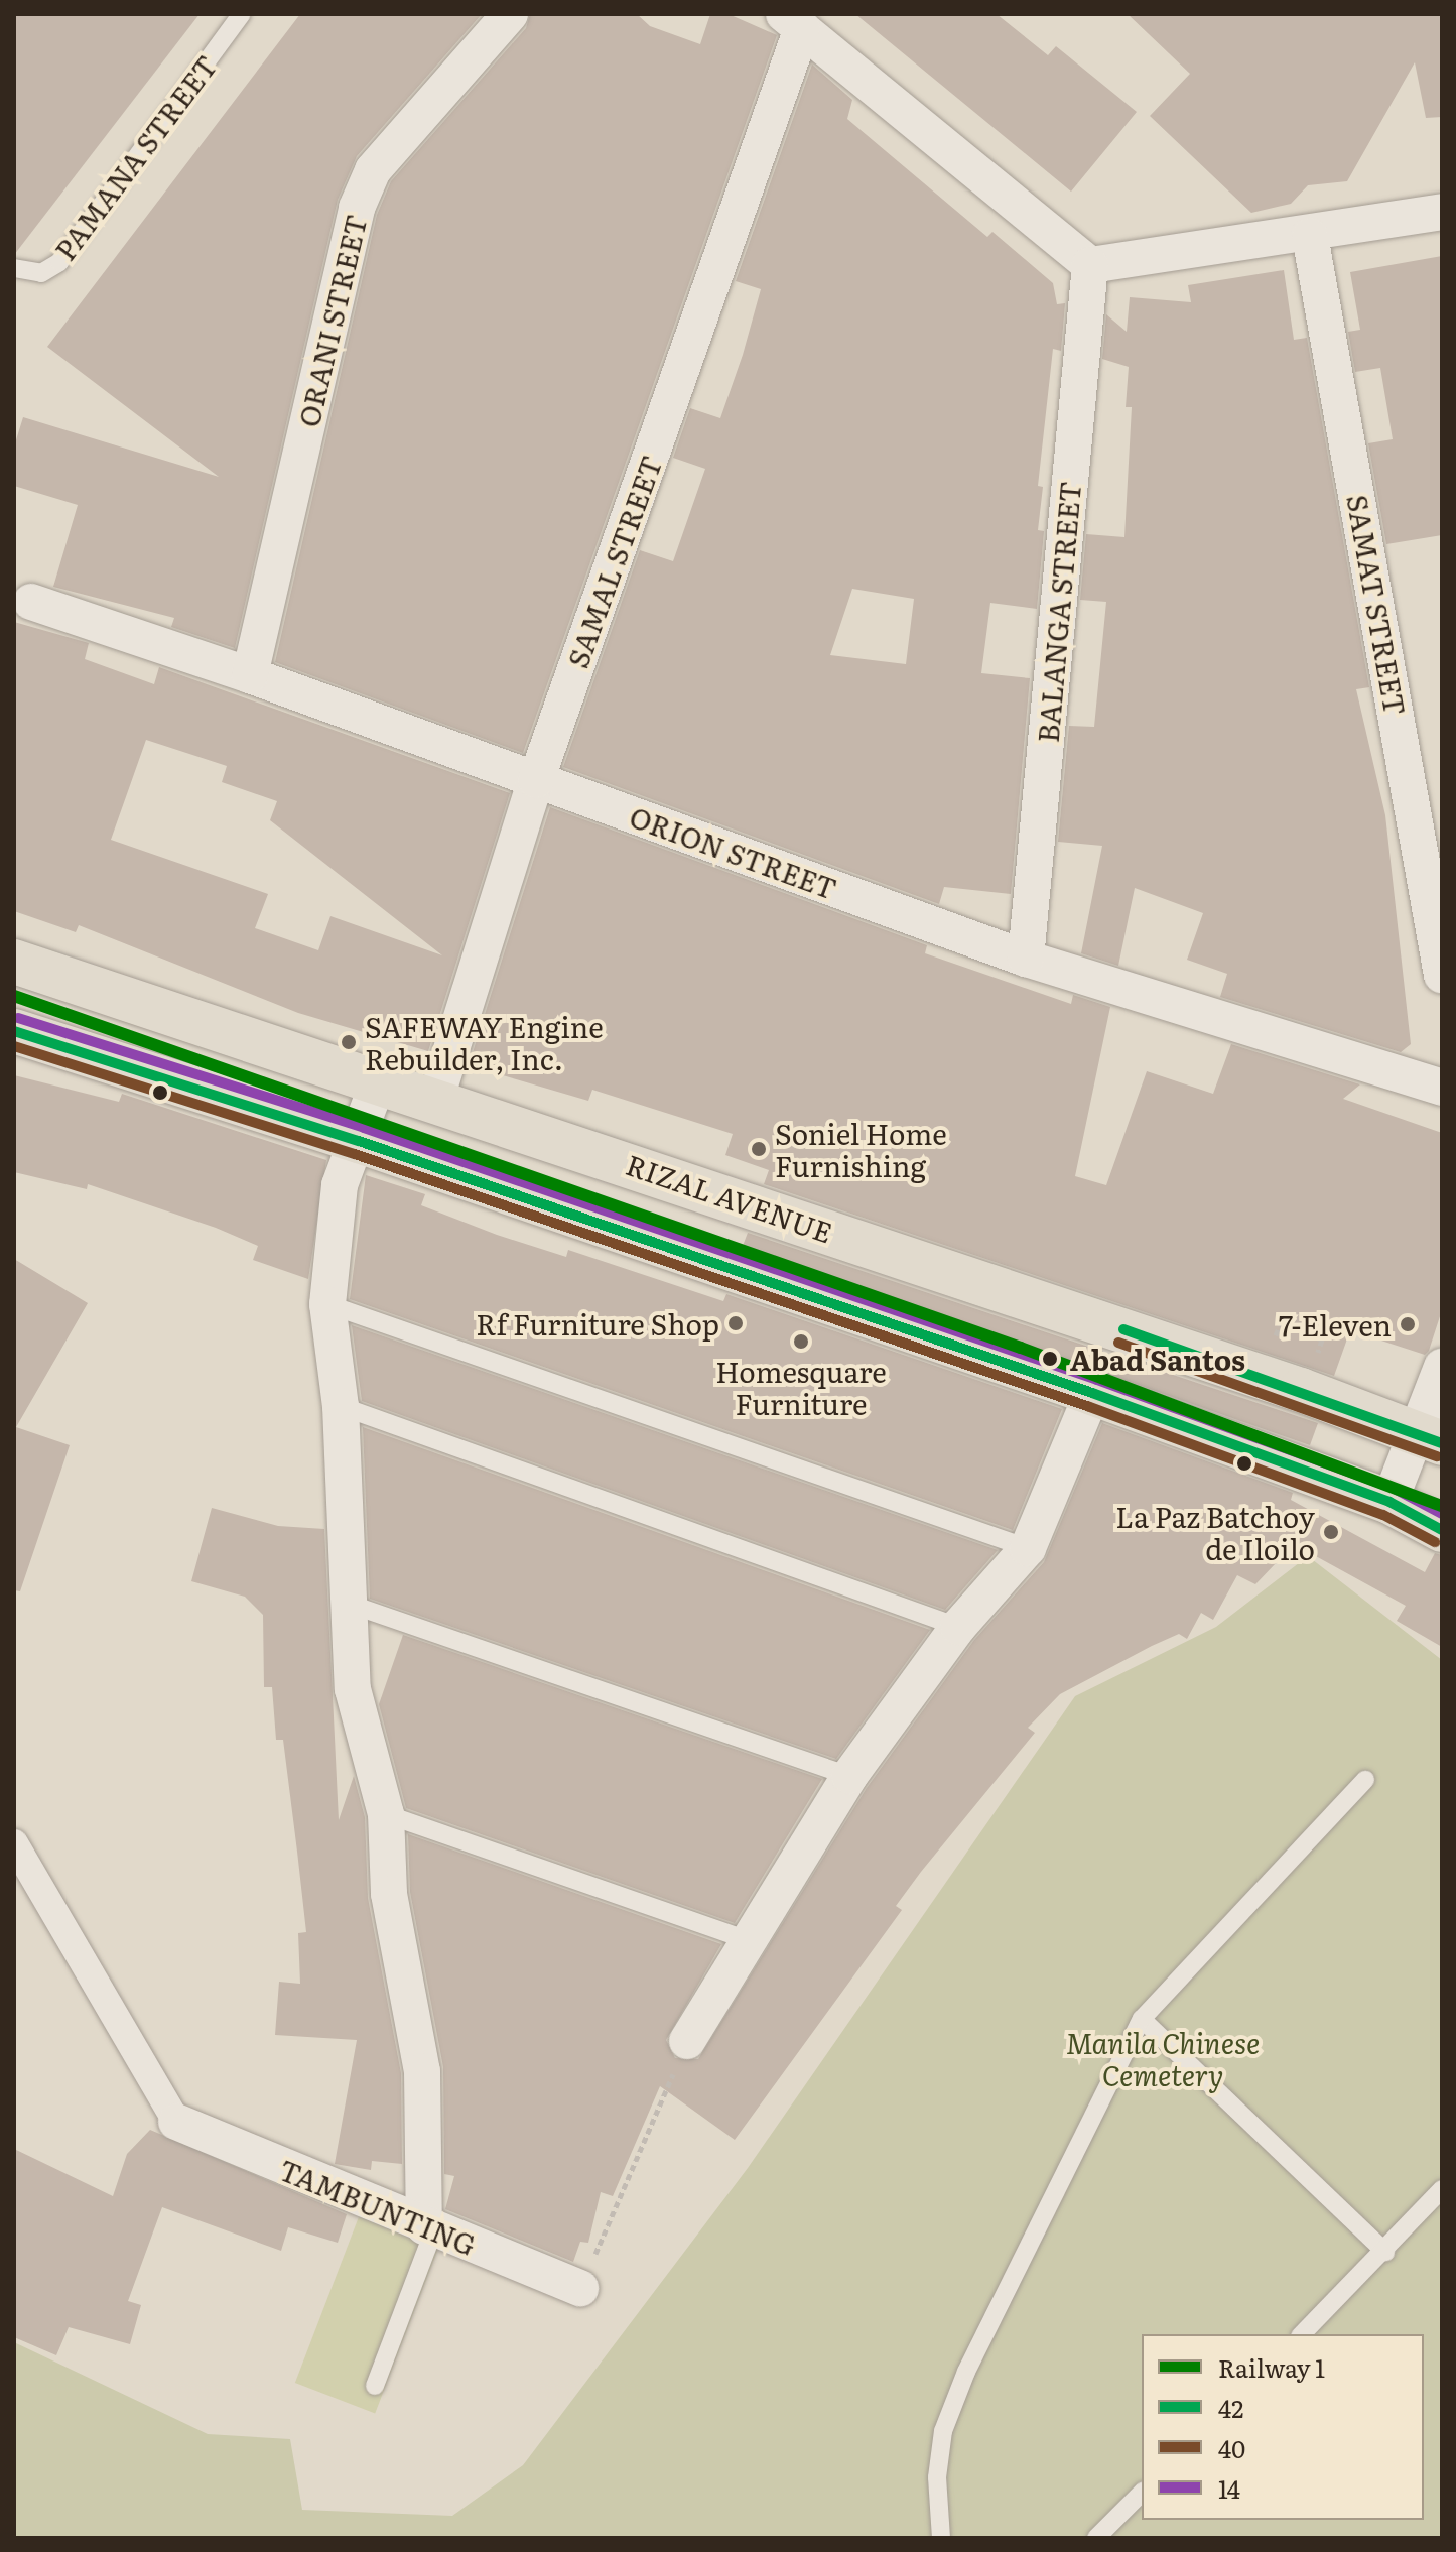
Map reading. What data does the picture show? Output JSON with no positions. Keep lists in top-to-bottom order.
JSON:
{
  "streets": {
    "main road": ["RIZAL AVENUE"],
    "street": [
      "ORANI STREET",
      "SAMAL STREET",
      "SAMAT STREET",
      "BALANGA STREET",
      "ORION STREET",
      "TAMBUNTING"
    ],
    "lane": ["PAMANA STREET"]
  },
  "crossings": [
    ["ORANI STREET", "ORION STREET"],
    ["SAMAL STREET", "ORION STREET"],
    ["SAMAL STREET", "RIZAL AVENUE"],
    ["BALANGA STREET", "ORION STREET"]
  ],
  "parks": ["Manila Chinese Cemetery"],
  "places": [
    "SAFEWAY Engine Rebuilder, Inc.",
    "Soniel Home Furnishing",
    "Rf Furniture Shop",
    "7-Eleven",
    "Homesquare Furniture",
    "Abad Santos",
    "La Paz Batchoy de Iloilo"
  ],
  "lines": [
    "rail line 1",
    "transit line 14",
    "transit line 42",
    "transit line 40"
  ],
  "legend": [
    "Railway 1",
    "42",
    "40",
    "14"
  ]
}
